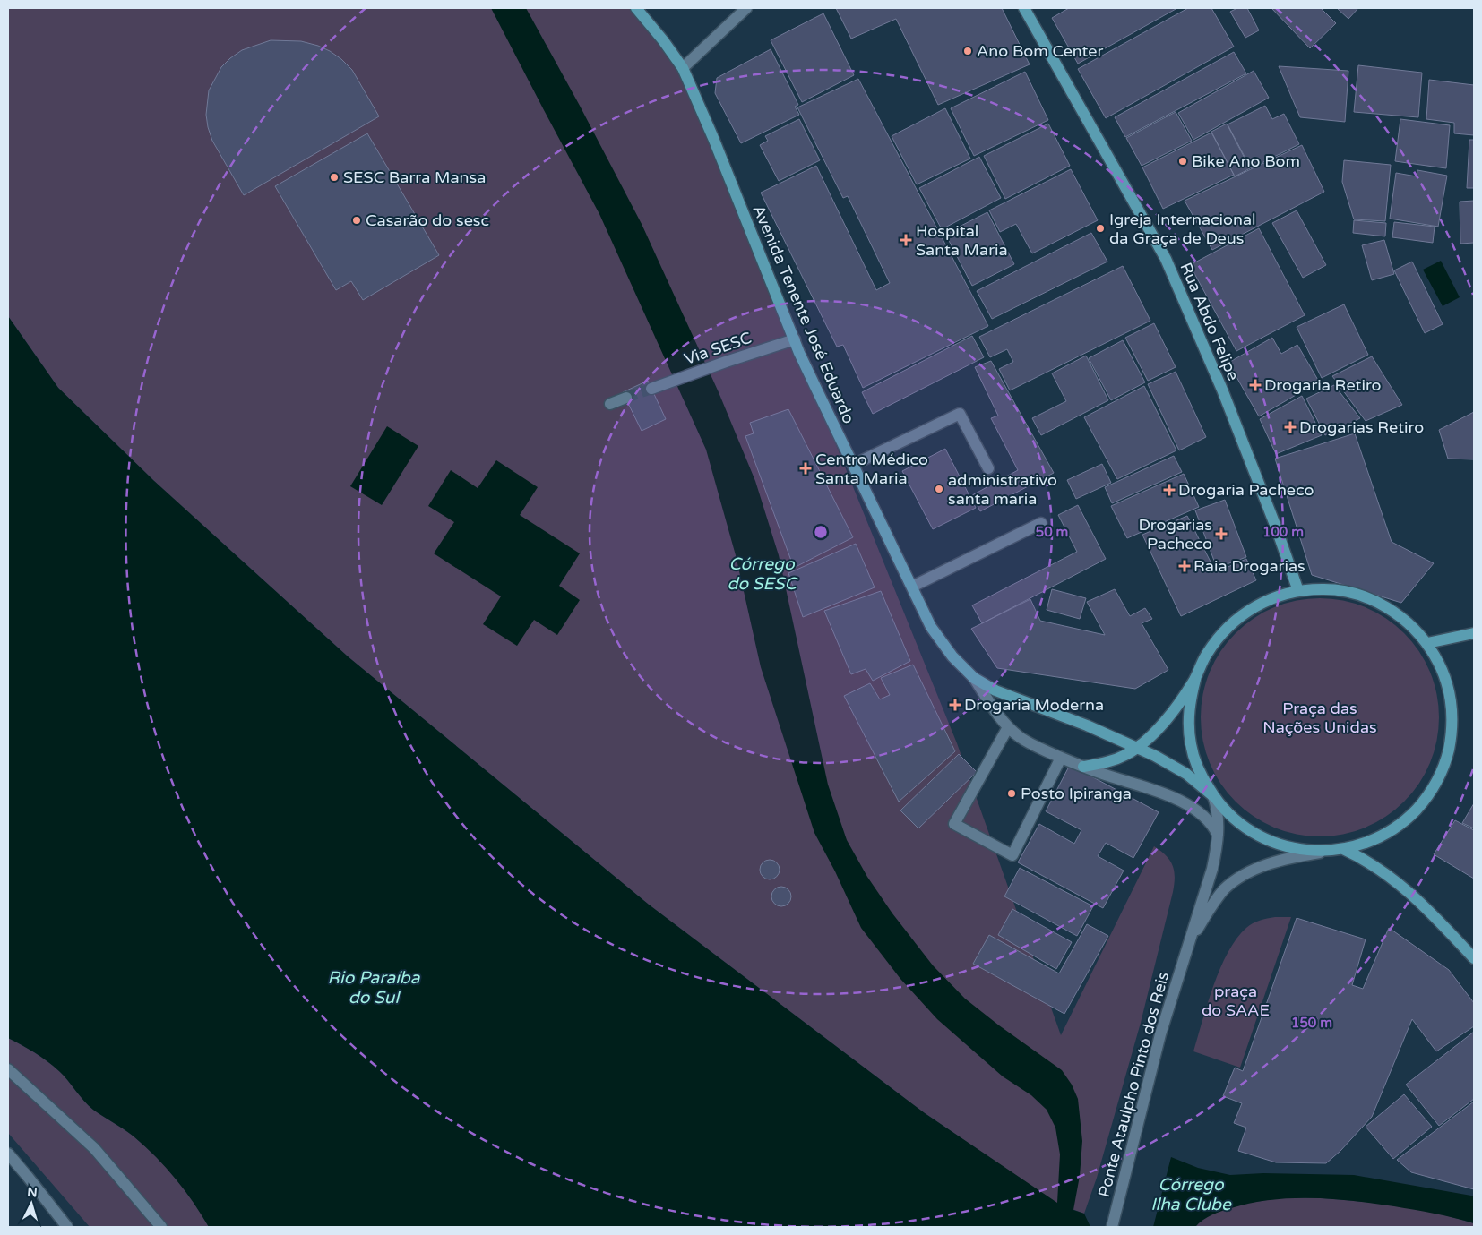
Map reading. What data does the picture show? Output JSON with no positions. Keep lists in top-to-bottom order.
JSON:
{
  "streets": {
    "main road": ["Avenida Tenente José Eduardo", "Rua Abdo Felipe"],
    "street": ["Via SESC", "Ponte Ataulpho Pinto dos Reis"]
  },
  "crossings": [
    ["Avenida Tenente José Eduardo", "Via SESC"]
  ],
  "water": ["Córrego do SESC", "Rio Paraíba do Sul", "Córrego Ilha Clube"],
  "parks": ["Praça das Nações Unidas", "praça do SAAE"],
  "places": {
    "other": [
      "Ano Bom Center",
      "Bike Ano Bom",
      "SESC Barra Mansa",
      "Casarão do sesc",
      "Igreja Internacional da Graça de Deus",
      "administrativo santa maria",
      "Posto Ipiranga"
    ],
    "health": [
      "Hospital Santa Maria",
      "Drogaria Retiro",
      "Drogarias Retiro",
      "Centro Médico Santa Maria",
      "Drogaria Pacheco",
      "Drogarias Pacheco",
      "Raia Drogarias",
      "Drogaria Moderna"
    ]
  },
  "north": "top",
  "rings": ["50 m", "100 m", "150 m"]
}
